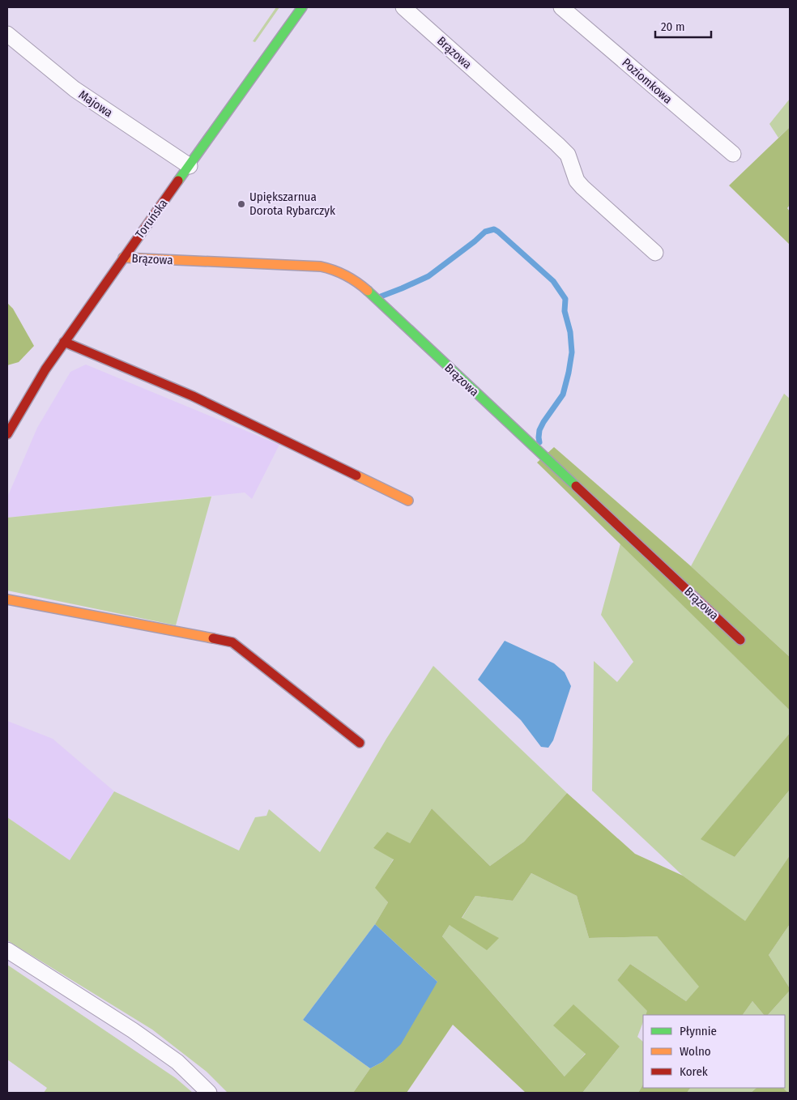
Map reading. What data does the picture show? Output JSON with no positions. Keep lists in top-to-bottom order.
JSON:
{
  "streets": {
    "street": [
      "Brązowa",
      "Poziomkowa",
      "Majowa",
      "Toruńska"
    ]
  },
  "crossings": [
    ["Brązowa", "Toruńska"],
    ["Majowa", "Toruńska"]
  ],
  "places": ["Upiększarnua Dorota Rybarczyk"],
  "legend": ["Płynnie", "Wolno", "Korek"],
  "scale_bar": "20 m"
}
